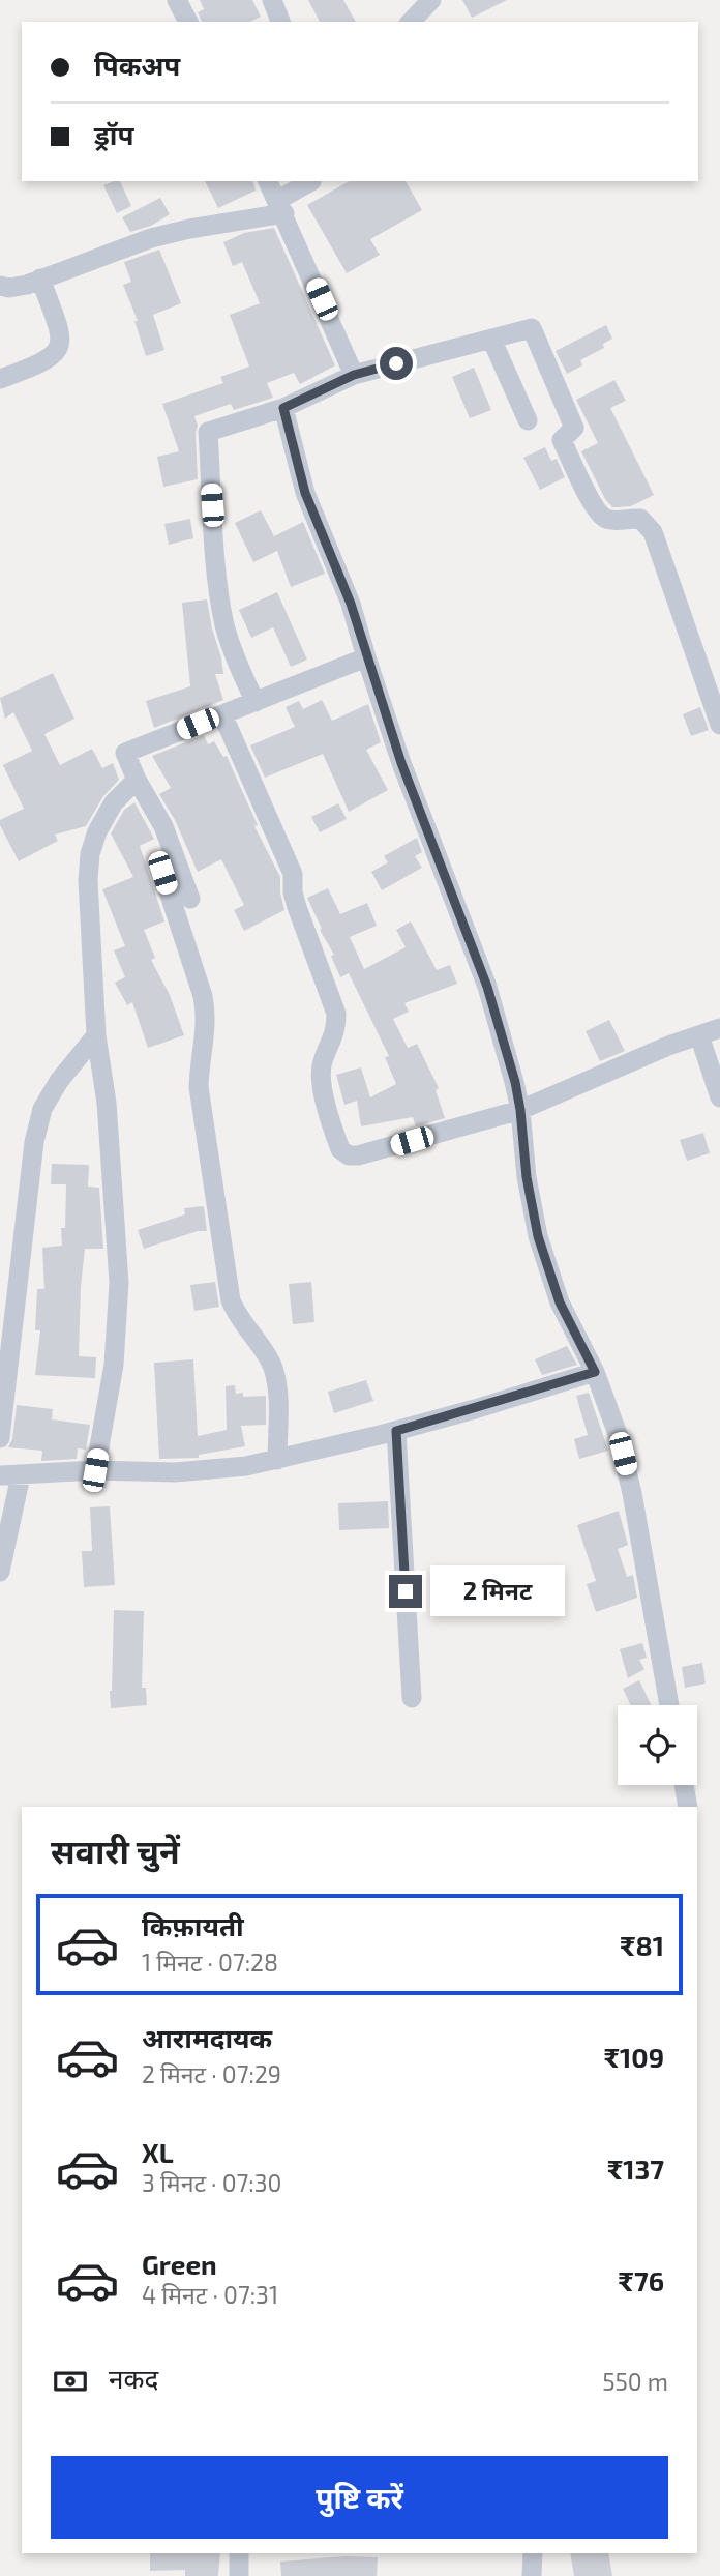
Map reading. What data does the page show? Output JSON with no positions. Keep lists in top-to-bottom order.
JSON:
{
  "page": {
    "banner": ["पिकअप", "ड्रॉप"],
    "bubble": "2 मिनट",
    "heading": "सवारी चुनें",
    "list": [
      {
        "name": "किफ़ायती",
        "note": "1 मिनट · 07:28",
        "value": "₹81"
      },
      {
        "name": "आरामदायक",
        "note": "2 मिनट · 07:29",
        "value": "₹109"
      },
      {
        "name": "XL",
        "note": "3 मिनट · 07:30",
        "value": "₹137"
      },
      {
        "name": "Green",
        "note": "4 मिनट · 07:31",
        "value": "₹76"
      }
    ],
    "pay": ["नकद", "550 m"],
    "buttons": "पुष्टि करें"
  }
}
